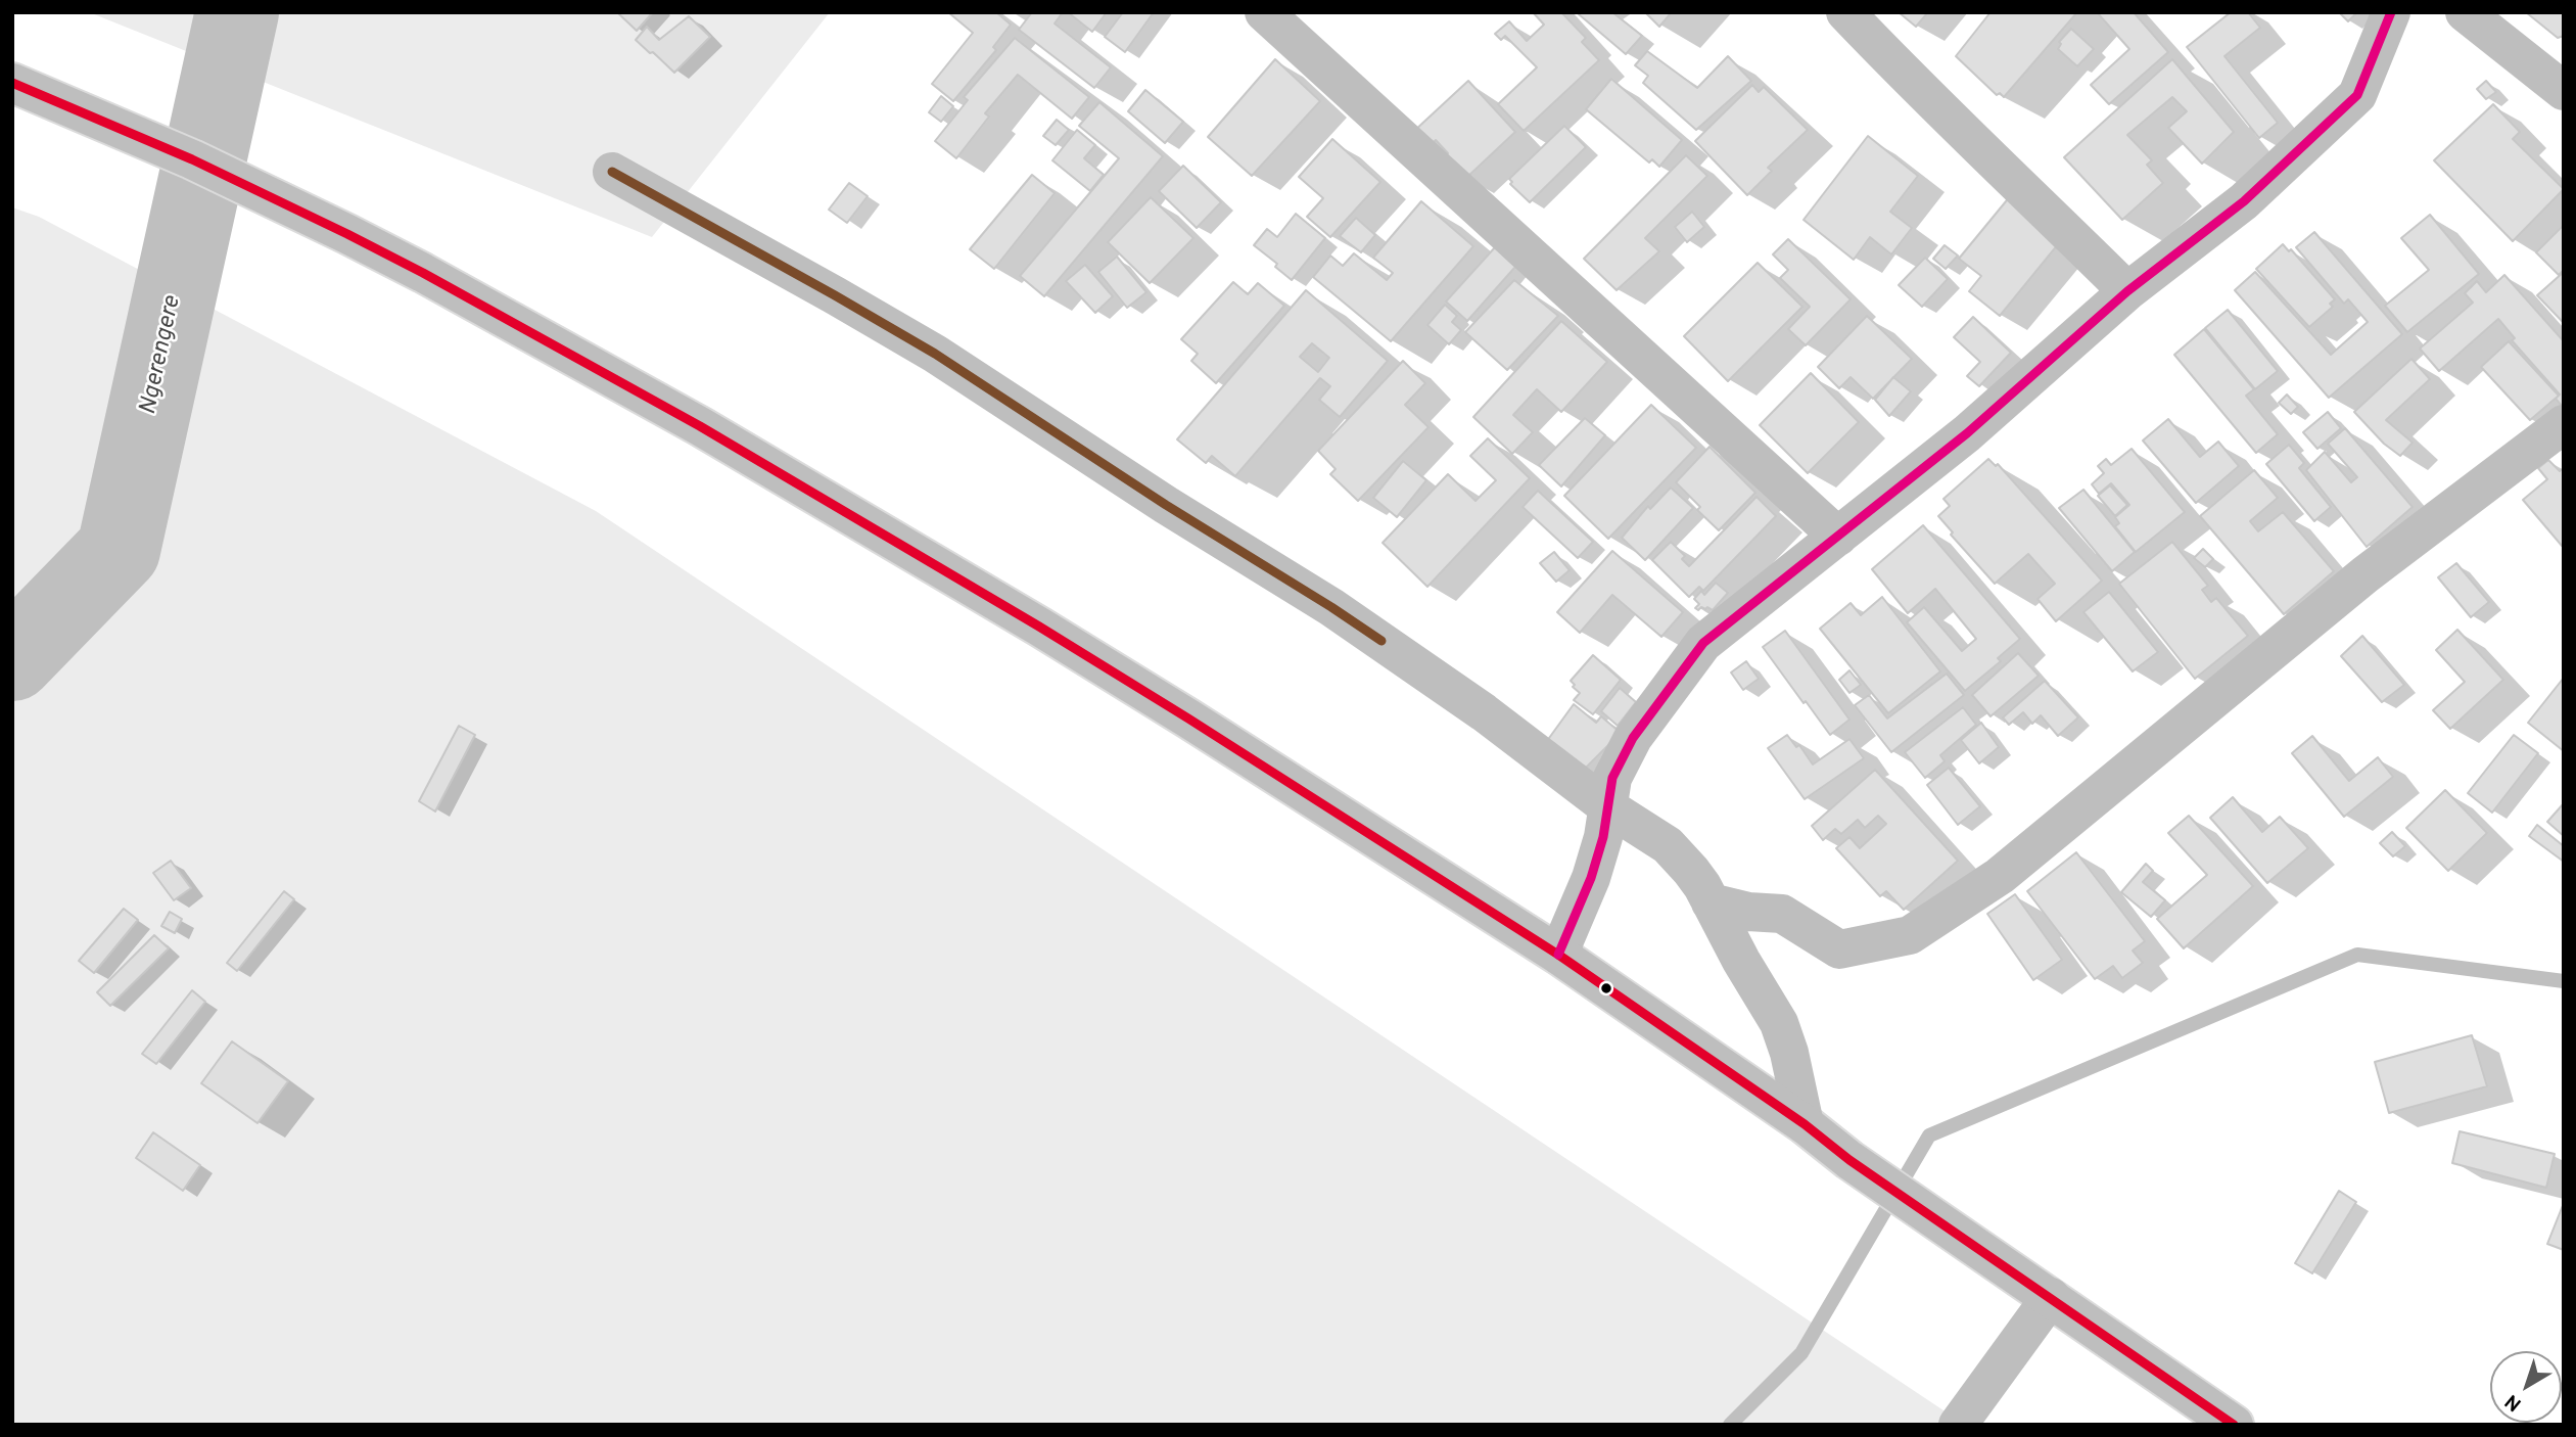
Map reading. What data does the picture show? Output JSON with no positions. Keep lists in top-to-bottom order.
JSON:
{
  "water": ["Ngerengere"],
  "north": "bottom left"
}
